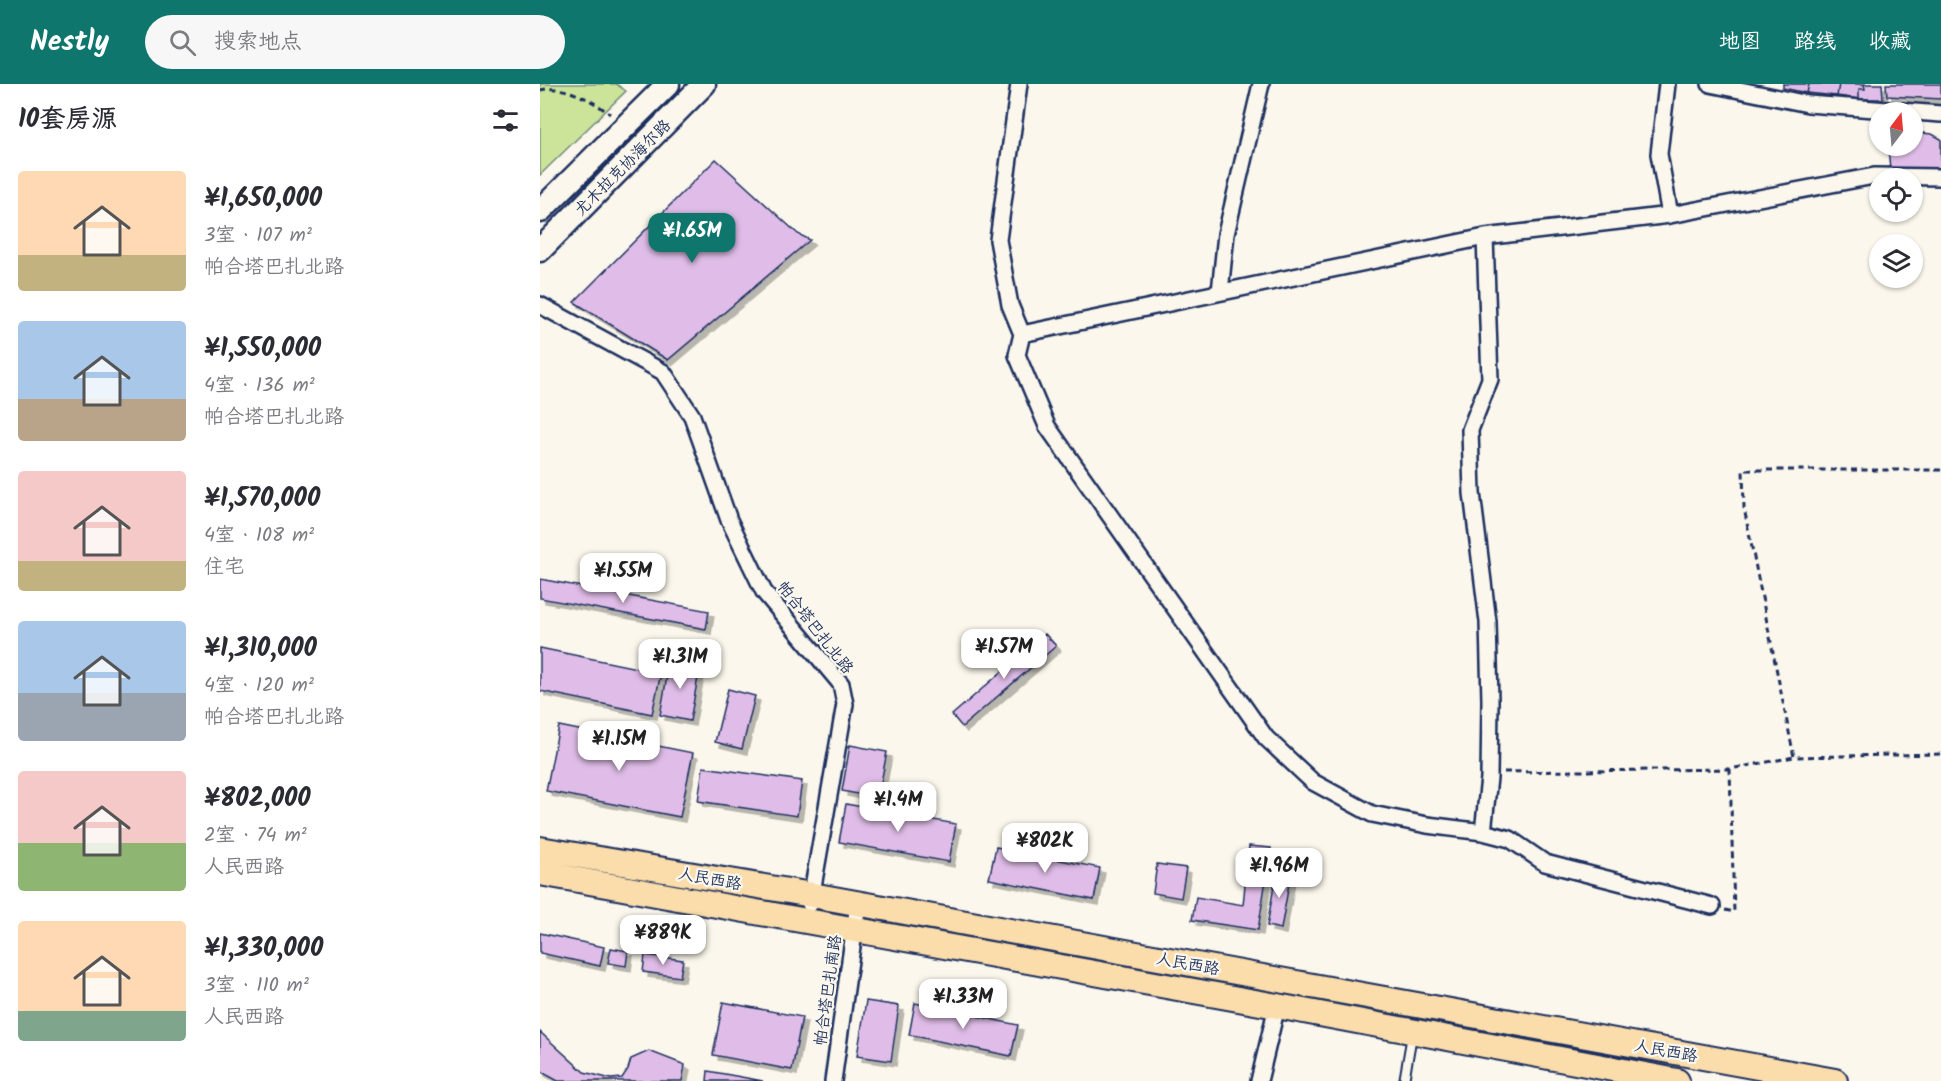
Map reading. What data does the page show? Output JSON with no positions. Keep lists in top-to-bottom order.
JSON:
{
  "streets": {
    "main road": ["尤木拉克协海尔路", "人民西路"],
    "street": ["帕合塔巴扎北路", "帕合塔巴扎南路"]
  },
  "crossings": [
    ["帕合塔巴扎北路", "人民西路"],
    ["人民西路", "帕合塔巴扎南路"]
  ],
  "north": "top",
  "page": {
    "header": "Nestly",
    "search": "搜索地点",
    "nav": ["地图", "路线", "收藏"],
    "heading": "10套房源",
    "list": [
      {
        "name": "¥1,650,000",
        "note": "3室 · 107 m² · 帕合塔巴扎北路"
      },
      {
        "name": "¥1,550,000",
        "note": "4室 · 136 m² · 帕合塔巴扎北路"
      },
      {
        "name": "¥1,570,000",
        "note": "4室 · 108 m² · 住宅"
      },
      {
        "name": "¥1,310,000",
        "note": "4室 · 120 m² · 帕合塔巴扎北路"
      },
      {
        "name": "¥802,000",
        "note": "2室 · 74 m² · 人民西路"
      },
      {
        "name": "¥1,330,000",
        "note": "3室 · 110 m² · 人民西路"
      }
    ],
    "price": [
      "¥1.65M",
      "¥1.55M",
      "¥1.57M",
      "¥1.31M",
      "¥1.15M",
      "¥1.4M",
      "¥802K",
      "¥1.96M",
      "¥889K",
      "¥1.33M"
    ]
  }
}
